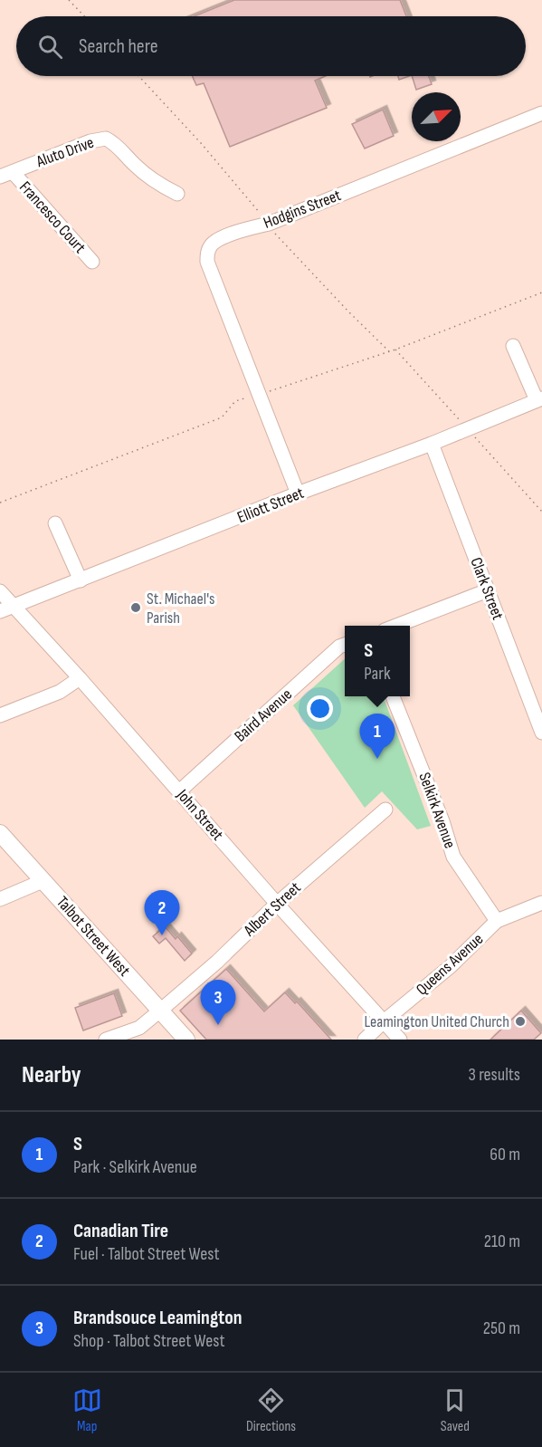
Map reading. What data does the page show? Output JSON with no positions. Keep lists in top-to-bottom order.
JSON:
{
  "streets": {
    "main road": ["Talbot Street West"],
    "street": [
      "Aluto Drive",
      "Hodgins Street",
      "Francesco Court",
      "Elliott Street",
      "Clark Street",
      "Baird Avenue",
      "Selkirk Avenue",
      "John Street",
      "Albert Street",
      "Queens Avenue"
    ]
  },
  "crossings": [
    ["Aluto Drive", "Francesco Court"],
    ["Elliott Street", "Clark Street"],
    ["Elliott Street", "John Street"],
    ["Baird Avenue", "John Street"],
    ["Selkirk Avenue", "Queens Avenue"],
    ["John Street", "Albert Street"],
    ["John Street", "Queens Avenue"],
    ["Albert Street", "Talbot Street West"]
  ],
  "places": ["St. Michael's Parish", "Leamington United Church"],
  "north": "top right",
  "page": {
    "search": "Search here",
    "popup": ["S", "Park"],
    "pins": ["1", "2", "3"],
    "heading": ["Nearby", "3 results"],
    "list": [
      {
        "mark": "1",
        "name": "S",
        "note": "Park · Selkirk Avenue",
        "value": "60 m"
      },
      {
        "mark": "2",
        "name": "Canadian Tire",
        "note": "Fuel · Talbot Street West",
        "value": "210 m"
      },
      {
        "mark": "3",
        "name": "Brandsouce Leamington",
        "note": "Shop · Talbot Street West",
        "value": "250 m"
      }
    ],
    "nav": ["Map", "Directions", "Saved"]
  }
}
